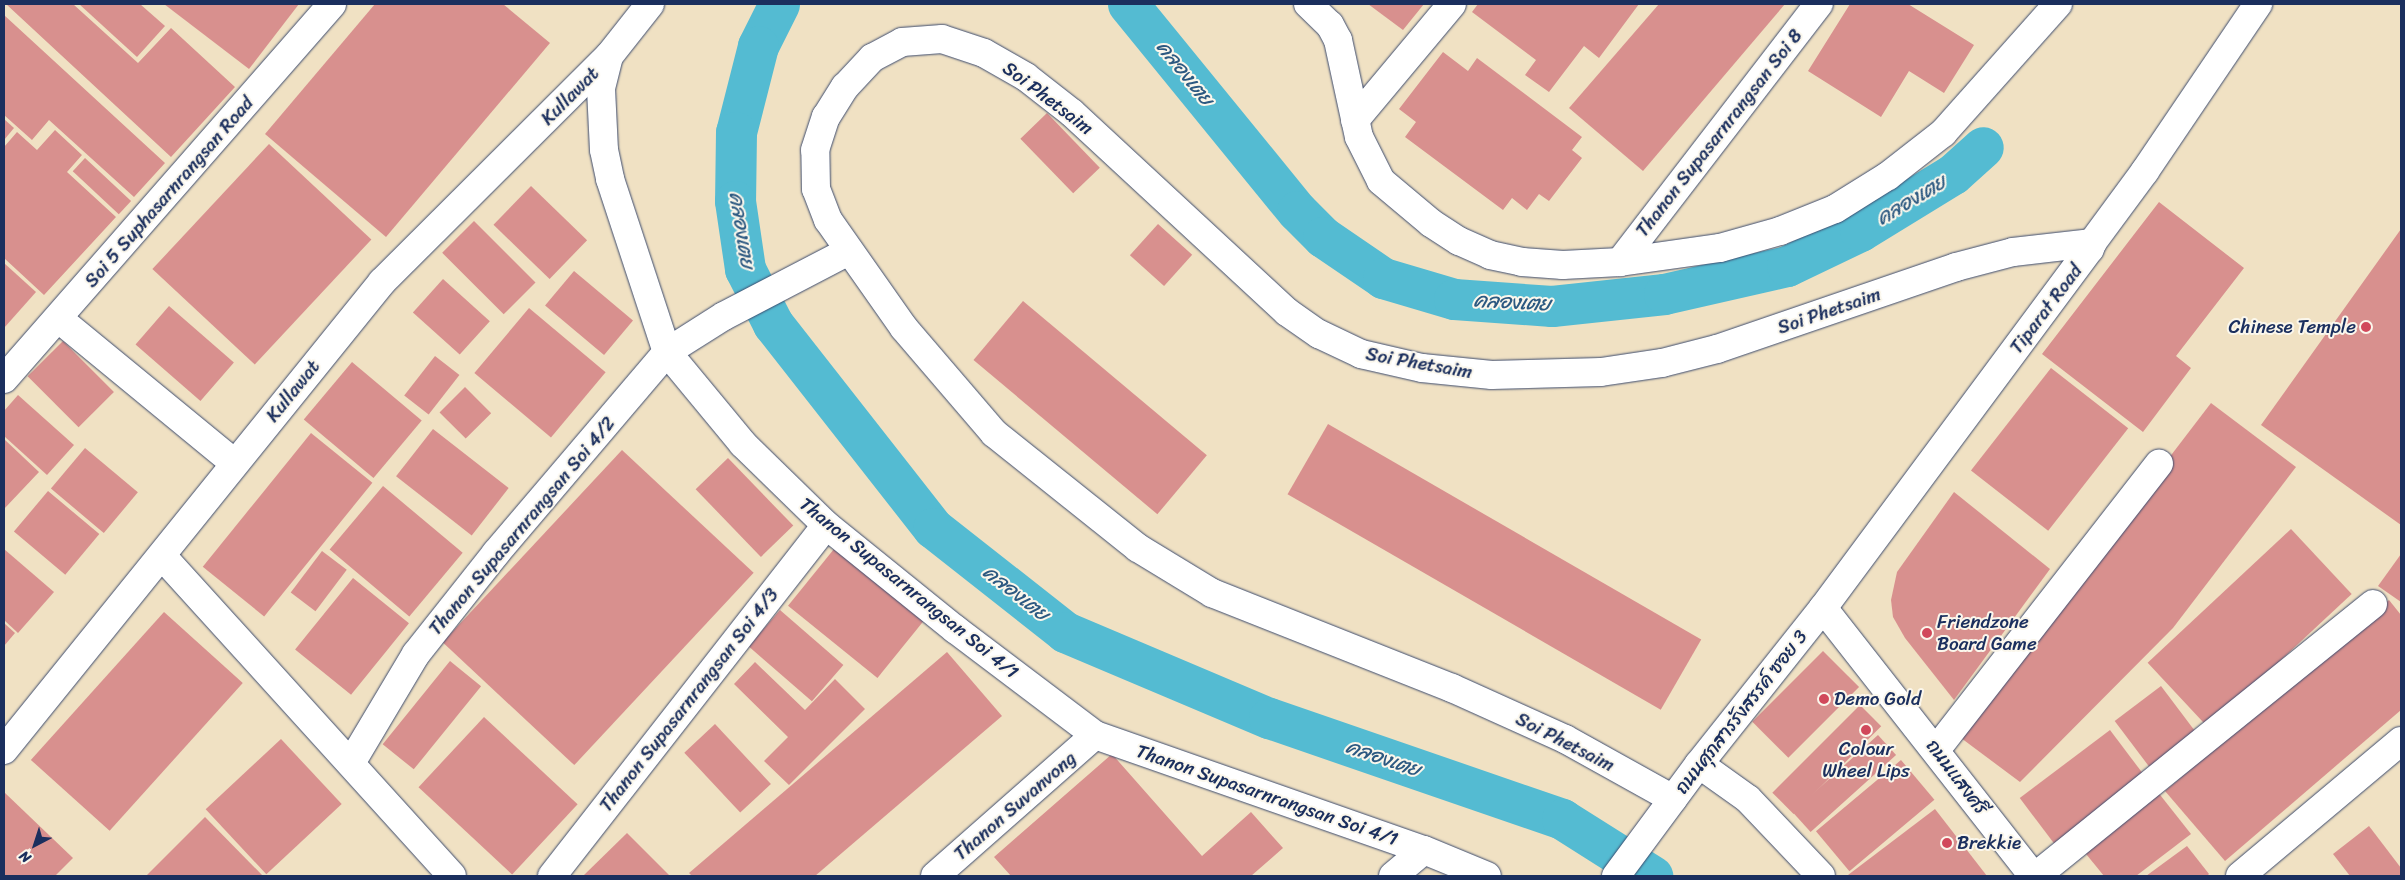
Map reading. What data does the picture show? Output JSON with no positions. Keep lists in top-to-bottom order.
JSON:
{
  "streets": {
    "street": [
      "Kullawat",
      "Soi Phetsaim",
      "Thanon Supasarnrangsan Soi 8",
      "Soi 5 Suphasarnrangsan Road",
      "Tiparat Road",
      "Thanon Supasarnrangsan Soi 4/2",
      "Thanon Supasarnrangsan Soi 4/1",
      "Thanon Supasarnrangsan Soi 4/3",
      "ถนนศุภสารรังสรรค์ ซอย 3",
      "ถนนเเสงศรี",
      "Thanon Suvanvong"
    ]
  },
  "crossings": [
    ["Kullawat", "Thanon Supasarnrangsan Soi 4/1"],
    ["Soi Phetsaim", "Tiparat Road"],
    ["Soi Phetsaim", "Thanon Supasarnrangsan Soi 4/2"],
    ["Soi Phetsaim", "ถนนศุภสารรังสรรค์ ซอย 3"],
    ["Tiparat Road", "ถนนศุภสารรังสรรค์ ซอย 3"],
    ["Tiparat Road", "ถนนเเสงศรี"],
    ["Thanon Supasarnrangsan Soi 4/2", "Thanon Supasarnrangsan Soi 4/1"],
    ["Thanon Supasarnrangsan Soi 4/1", "Thanon Supasarnrangsan Soi 4/3"],
    ["Thanon Supasarnrangsan Soi 4/1", "Thanon Suvanvong"],
    ["ถนนศุภสารรังสรรค์ ซอย 3", "ถนนเเสงศรี"]
  ],
  "water": ["คลองเตย"],
  "places": [
    "Chinese Temple",
    "Friendzone Board Game",
    "Demo Gold",
    "Colour Wheel Lips",
    "Brekkie"
  ],
  "north": "bottom left"
}
